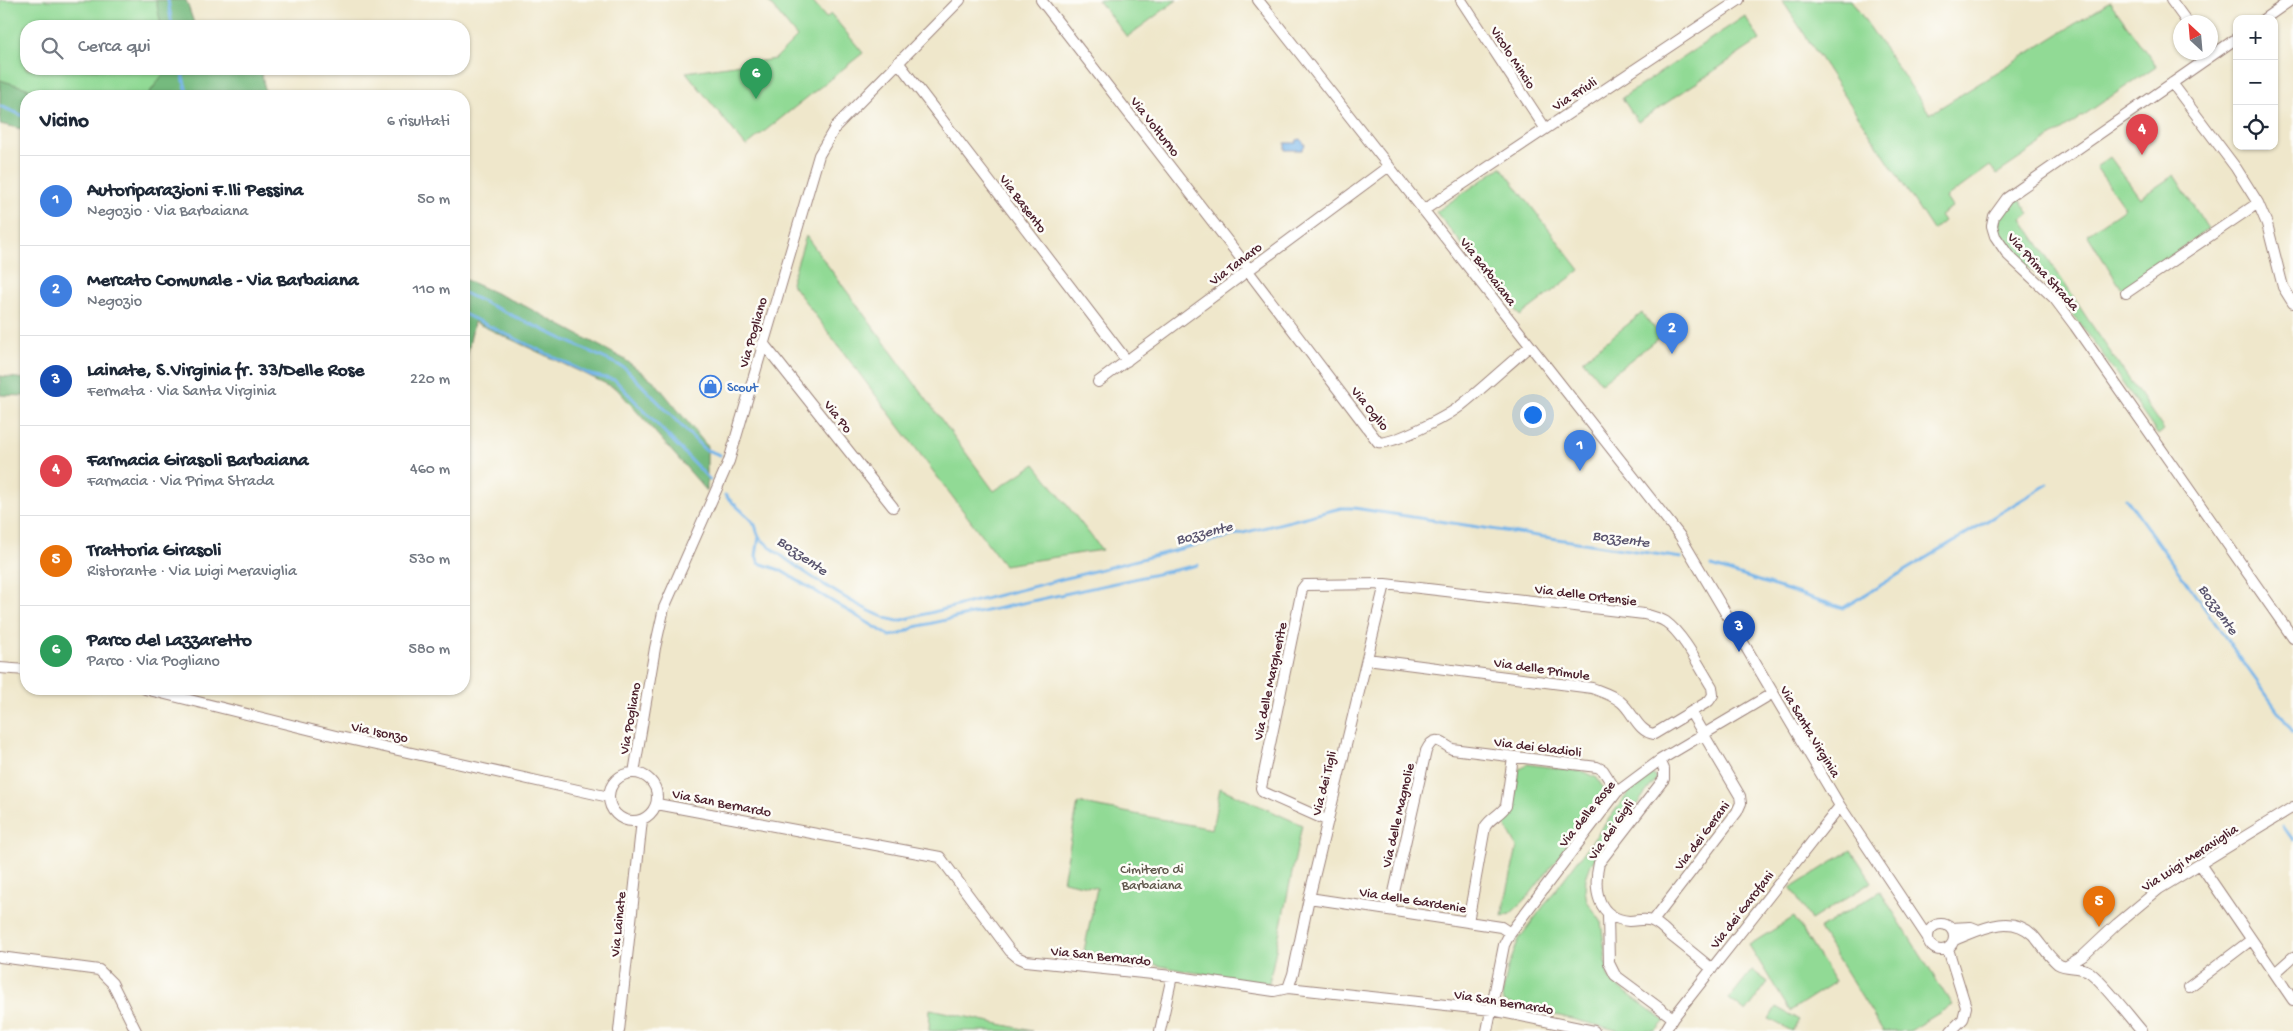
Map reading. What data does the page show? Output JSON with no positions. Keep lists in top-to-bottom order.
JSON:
{
  "streets": {
    "street": [
      "Vicolo Mincio",
      "Via Friuli",
      "Via Volturno",
      "Via Basento",
      "Via Tanaro",
      "Via Barbaiana",
      "Via Prima Strada",
      "Via Pogliano",
      "Via Oglio",
      "Via Po",
      "Via delle Ortensie",
      "Via delle Primule",
      "Via delle Margherite",
      "Via Isonzo",
      "Via Santa Virginia",
      "Via dei Gladioli",
      "Via dei Tigli",
      "Via San Bernardo",
      "Via delle Rose",
      "Via delle Magnolie",
      "Via dei Gigli",
      "Via dei Gerani",
      "Via Luigi Meraviglia",
      "Via delle Gardenie",
      "Via dei Garofani",
      "Via Lainate"
    ]
  },
  "crossings": [
    ["Vicolo Mincio", "Via Friuli"],
    ["Via Friuli", "Via Barbaiana"],
    ["Via Volturno", "Via Tanaro"],
    ["Via Volturno", "Via Oglio"],
    ["Via Basento", "Via Tanaro"],
    ["Via Basento", "Via Pogliano"],
    ["Via Tanaro", "Via Barbaiana"],
    ["Via Tanaro", "Via Oglio"],
    ["Via Barbaiana", "Via Oglio"],
    ["Via Barbaiana", "Via Santa Virginia"],
    ["Via Pogliano", "Via Po"],
    ["Via Pogliano", "Via Isonzo"],
    ["Via Pogliano", "Via San Bernardo"],
    ["Via Pogliano", "Via Lainate"],
    ["Via delle Ortensie", "Via delle Primule"],
    ["Via delle Ortensie", "Via delle Margherite"],
    ["Via delle Ortensie", "Via dei Tigli"],
    ["Via delle Primule", "Via dei Tigli"],
    ["Via delle Margherite", "Via dei Tigli"],
    ["Via Isonzo", "Via San Bernardo"],
    ["Via Isonzo", "Via Lainate"],
    ["Via Santa Virginia", "Via delle Rose"],
    ["Via Santa Virginia", "Via dei Garofani"],
    ["Via dei Gladioli", "Via delle Rose"],
    ["Via dei Gladioli", "Via delle Magnolie"],
    ["Via dei Tigli", "Via San Bernardo"],
    ["Via dei Tigli", "Via delle Gardenie"],
    ["Via San Bernardo", "Via delle Rose"],
    ["Via San Bernardo", "Via Lainate"],
    ["Via delle Rose", "Via dei Gigli"],
    ["Via delle Rose", "Via dei Gerani"],
    ["Via delle Rose", "Via delle Gardenie"],
    ["Via delle Magnolie", "Via delle Gardenie"]
  ],
  "water": ["Bozzente"],
  "parks": ["Cimitero di Barbaiana"],
  "places": {
    "shop": ["Scout"]
  },
  "north": "top left",
  "page": {
    "map_buttons": ["+", "−"],
    "search": "Cerca qui",
    "pins": [
      "6",
      "4",
      "2",
      "1",
      "3",
      "5"
    ],
    "heading": ["Vicino", "6 risultati"],
    "list": [
      {
        "mark": "1",
        "name": "Autoriparazioni F.lli Pessina",
        "note": "Negozio · Via Barbaiana",
        "value": "50 m"
      },
      {
        "mark": "2",
        "name": "Mercato Comunale - Via Barbaiana",
        "note": "Negozio",
        "value": "110 m"
      },
      {
        "mark": "3",
        "name": "Lainate, S.Virginia fr. 33/Delle Rose",
        "note": "Fermata · Via Santa Virginia",
        "value": "220 m"
      },
      {
        "mark": "4",
        "name": "Farmacia Girasoli Barbaiana",
        "note": "Farmacia · Via Prima Strada",
        "value": "460 m"
      },
      {
        "mark": "5",
        "name": "Trattoria Girasoli",
        "note": "Ristorante · Via Luigi Meraviglia",
        "value": "530 m"
      },
      {
        "mark": "6",
        "name": "Parco del Lazzaretto",
        "note": "Parco · Via Pogliano",
        "value": "580 m"
      }
    ]
  }
}
